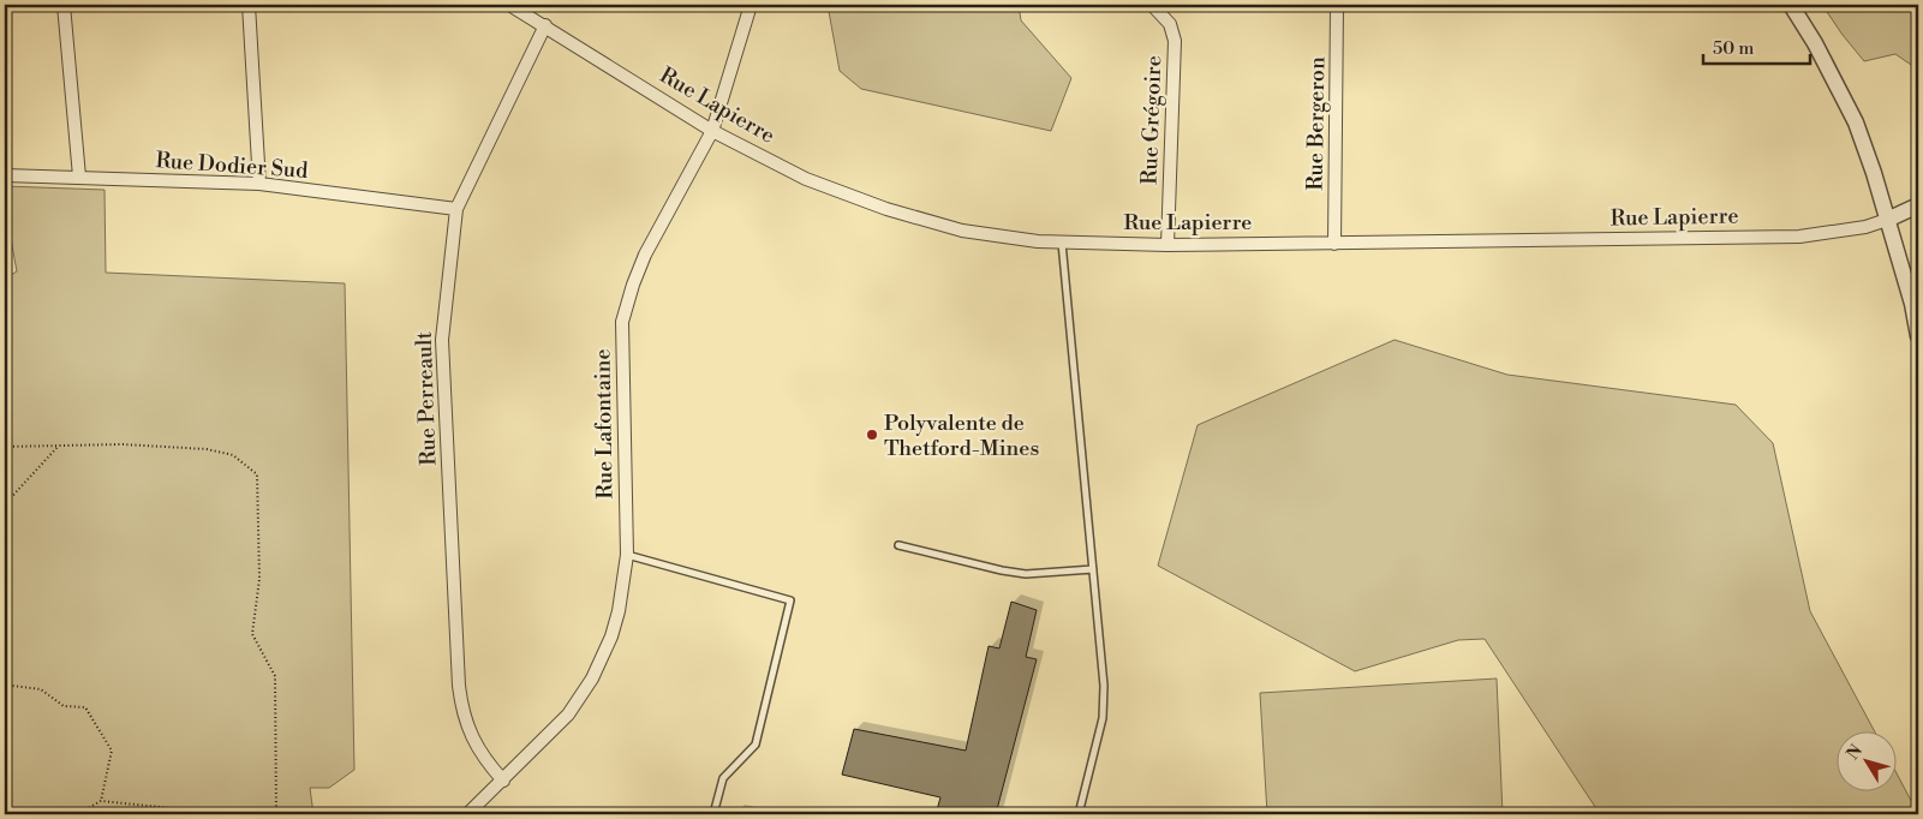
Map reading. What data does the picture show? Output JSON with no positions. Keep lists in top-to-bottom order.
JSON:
{
  "streets": {
    "street": [
      "Rue Lapierre",
      "Rue Grégoire",
      "Rue Bergeron",
      "Rue Dodier Sud",
      "Rue Perreault",
      "Rue Lafontaine"
    ]
  },
  "crossings": [
    ["Rue Lapierre", "Rue Grégoire"],
    ["Rue Lapierre", "Rue Bergeron"],
    ["Rue Lapierre", "Rue Perreault"],
    ["Rue Lapierre", "Rue Lafontaine"],
    ["Rue Dodier Sud", "Rue Perreault"],
    ["Rue Perreault", "Rue Lafontaine"]
  ],
  "places": ["Polyvalente de Thetford-Mines"],
  "scale_bar": "50 m",
  "north": "top left"
}
